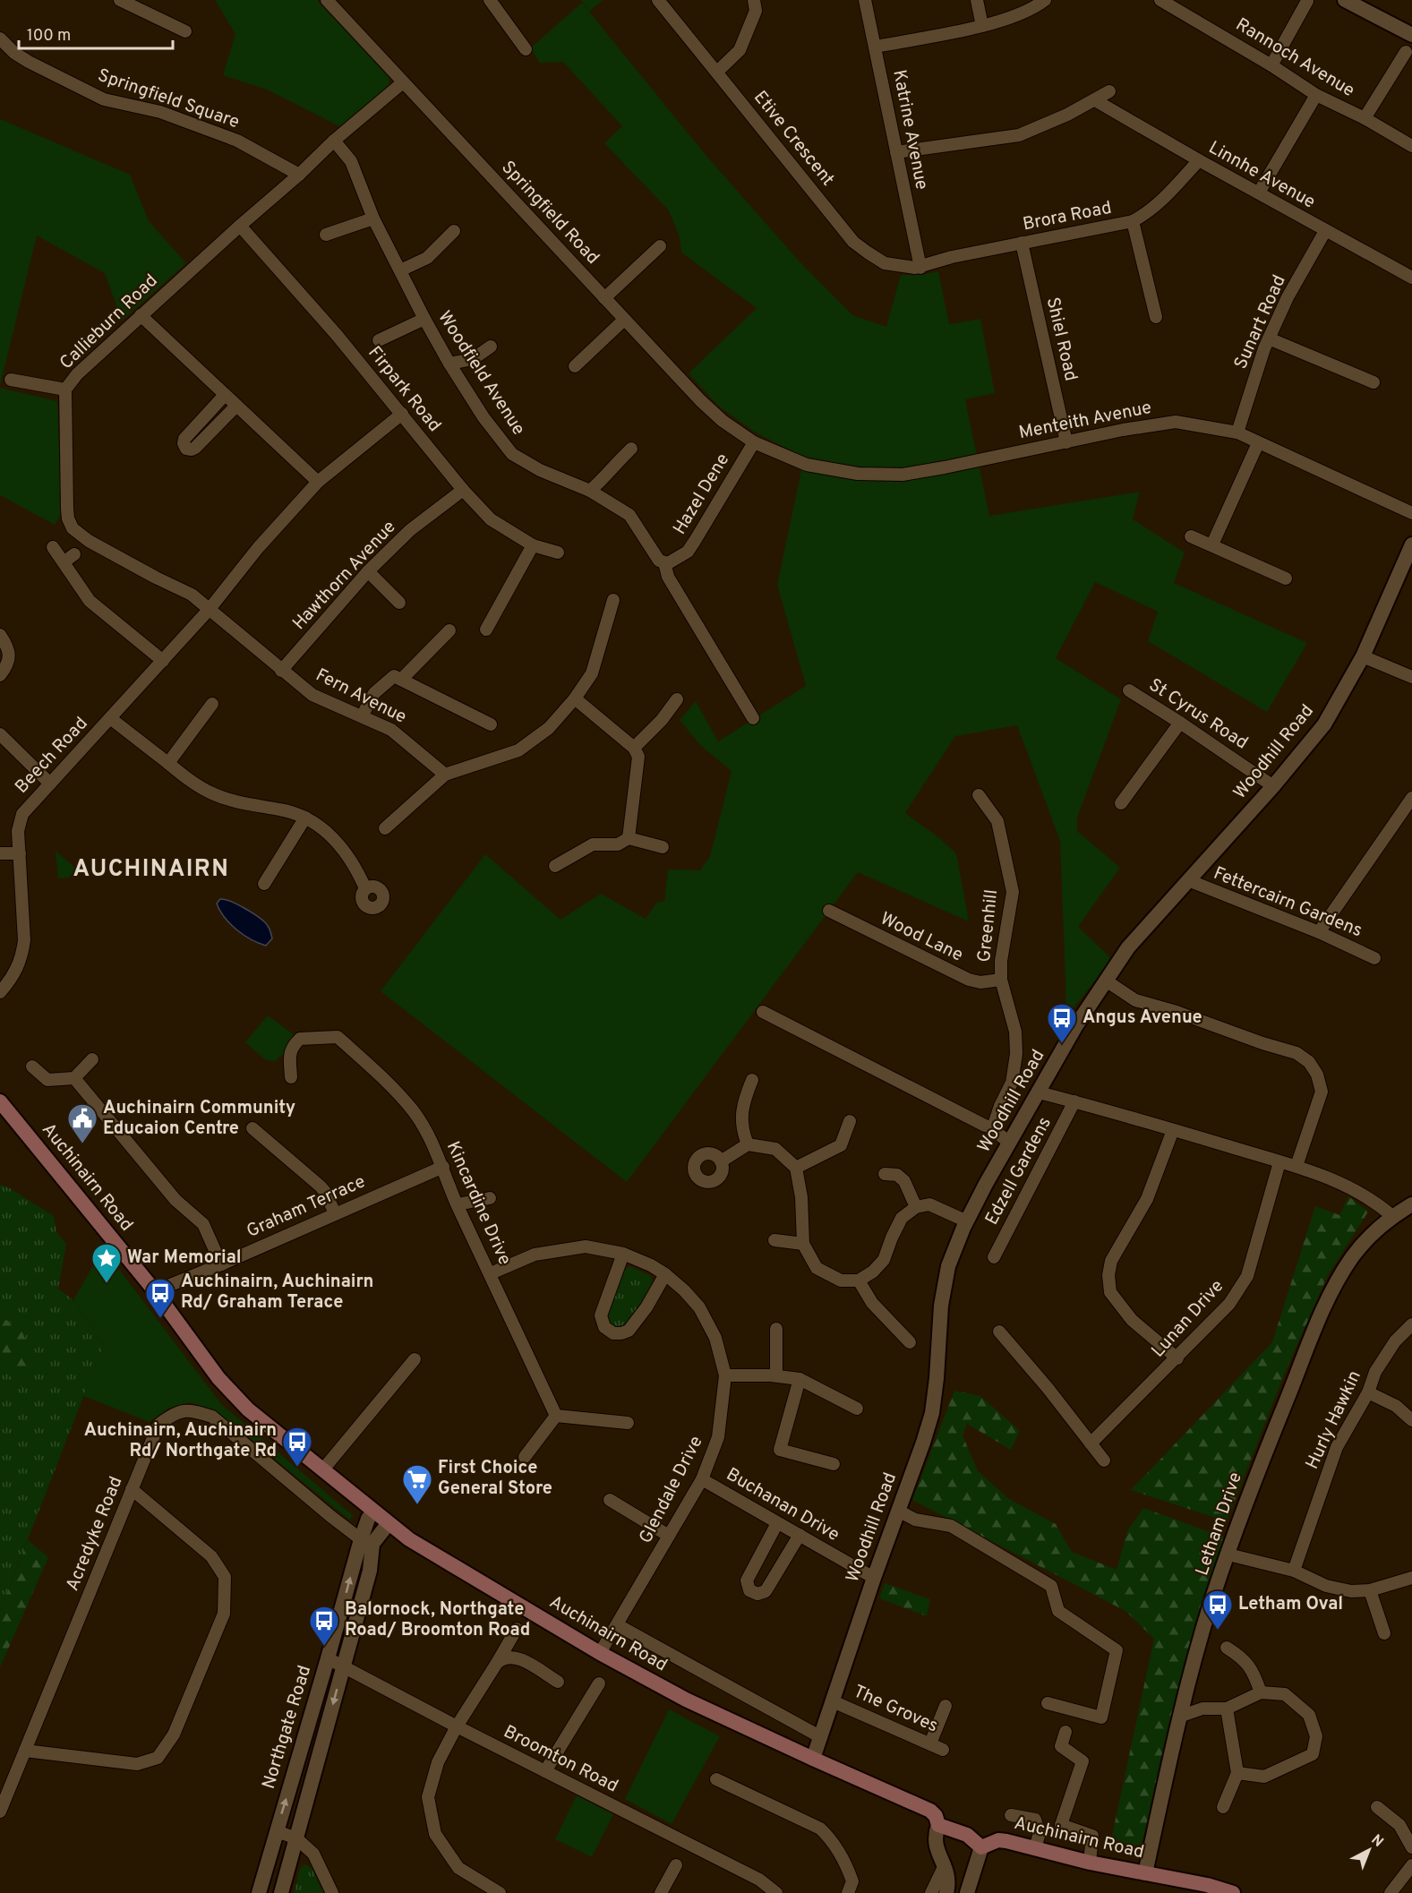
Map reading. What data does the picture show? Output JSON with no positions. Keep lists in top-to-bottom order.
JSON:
{
  "streets": {
    "main road": ["Auchinairn Road"],
    "street": [
      "Rannoch Avenue",
      "Springfield Square",
      "Katrine Avenue",
      "Etive Crescent",
      "Linnhe Avenue",
      "Springfield Road",
      "Brora Road",
      "Callieburn Road",
      "Sunart Road",
      "Shiel Road",
      "Woodfield Avenue",
      "Firpark Road",
      "Menteith Avenue",
      "Hazel Dene",
      "Hawthorn Avenue",
      "Fern Avenue",
      "St Cyrus Road",
      "Woodhill Road",
      "Beech Road",
      "Fettercairn Gardens",
      "Greenhill",
      "Wood Lane",
      "Edzell Gardens",
      "Kincardine Drive",
      "Graham Terrace",
      "Lunan Drive",
      "Hurly Hawkin",
      "Glendale Drive",
      "Buchanan Drive",
      "Letham Drive",
      "Acredyke Road",
      "The Groves",
      "Northgate Road",
      "Broomton Road"
    ]
  },
  "crossings": [
    ["Springfield Square", "Callieburn Road"],
    ["Katrine Avenue", "Etive Crescent"],
    ["Katrine Avenue", "Brora Road"],
    ["Etive Crescent", "Brora Road"],
    ["Linnhe Avenue", "Brora Road"],
    ["Linnhe Avenue", "Sunart Road"],
    ["Springfield Road", "Callieburn Road"],
    ["Springfield Road", "Menteith Avenue"],
    ["Springfield Road", "Hazel Dene"],
    ["Brora Road", "Shiel Road"],
    ["Callieburn Road", "Woodfield Avenue"],
    ["Callieburn Road", "Firpark Road"],
    ["Callieburn Road", "Fern Avenue"],
    ["Callieburn Road", "Beech Road"],
    ["Sunart Road", "Menteith Avenue"],
    ["Shiel Road", "Menteith Avenue"],
    ["Woodfield Avenue", "Hazel Dene"],
    ["Firpark Road", "Hawthorn Avenue"],
    ["Firpark Road", "Beech Road"],
    ["Menteith Avenue", "Hazel Dene"],
    ["Hawthorn Avenue", "Fern Avenue"],
    ["Fern Avenue", "Beech Road"],
    ["St Cyrus Road", "Woodhill Road"],
    ["Woodhill Road", "Fettercairn Gardens"],
    ["Woodhill Road", "Auchinairn Road"],
    ["Woodhill Road", "Buchanan Drive"],
    ["Woodhill Road", "The Groves"],
    ["Greenhill", "Wood Lane"],
    ["Auchinairn Road", "Graham Terrace"],
    ["Auchinairn Road", "Glendale Drive"],
    ["Auchinairn Road", "Letham Drive"],
    ["Auchinairn Road", "Northgate Road"],
    ["Kincardine Drive", "Graham Terrace"],
    ["Kincardine Drive", "Glendale Drive"],
    ["Glendale Drive", "Buchanan Drive"],
    ["Acredyke Road", "Northgate Road"],
    ["Northgate Road", "Broomton Road"]
  ],
  "districts": ["AUCHINAIRN"],
  "places": {
    "bus stop": [
      "Angus Avenue",
      "Auchinairn, Auchinairn Rd/ Graham Terace",
      "Auchinairn, Auchinairn Rd/ Northgate Rd",
      "Letham Oval",
      "Balornock, Northgate Road/ Broomton Road"
    ],
    "public building": ["Auchinairn Community Educaion Centre"],
    "place": ["War Memorial"],
    "supermarket": ["First Choice General Store"]
  },
  "scale_bar": "100 m",
  "north": "top right"
}
